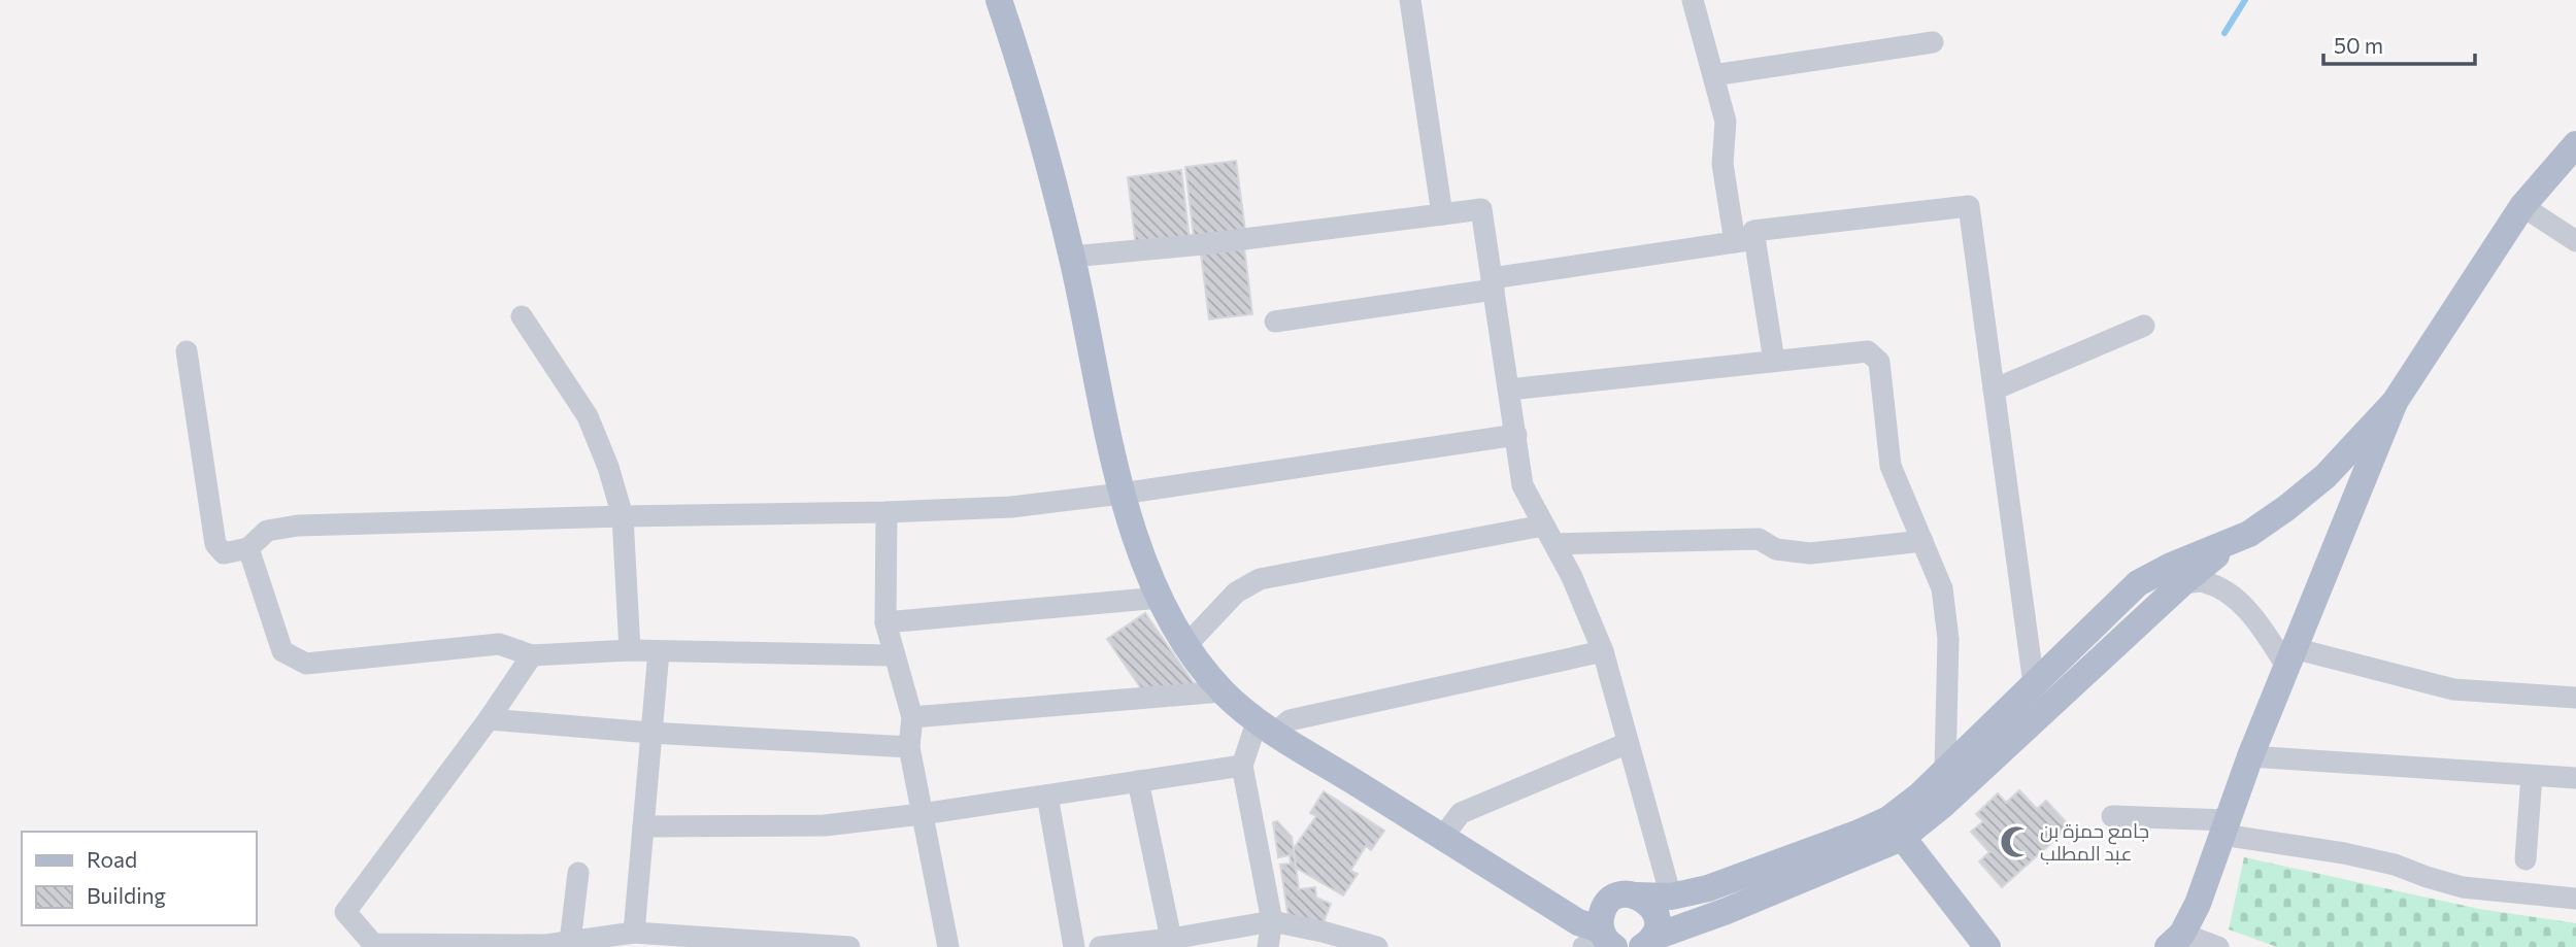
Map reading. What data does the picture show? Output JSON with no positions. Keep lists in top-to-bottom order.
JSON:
{
  "places": {
    "mosque": ["جامع حمزة بن عبد المطلب"]
  },
  "legend": ["Road", "Building"],
  "scale_bar": "50 m"
}
